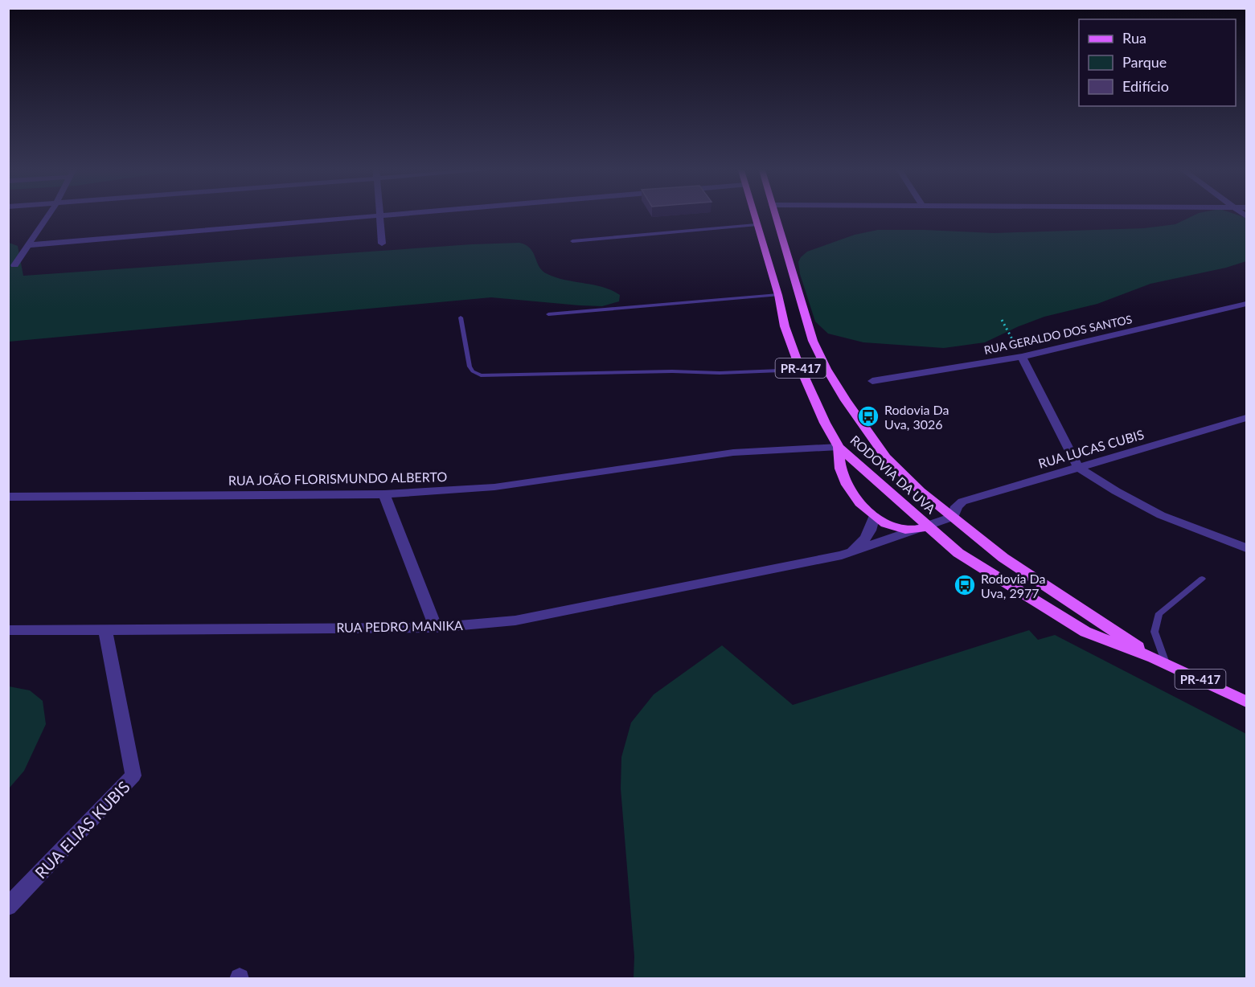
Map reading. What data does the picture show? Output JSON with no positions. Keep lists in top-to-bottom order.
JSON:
{
  "streets": {
    "main road": ["PR-417", "RODOVIA DA UVA"],
    "street": [
      "RUA GERALDO DOS SANTOS",
      "RUA LUCAS CUBIS",
      "RUA JOÃO FLORISMUNDO ALBERTO",
      "RUA PEDRO MANIKA",
      "RUA ELIAS KUBIS"
    ]
  },
  "crossings": [
    ["RUA LUCAS CUBIS", "RODOVIA DA UVA"],
    ["RUA LUCAS CUBIS", "RUA PEDRO MANIKA"],
    ["RODOVIA DA UVA", "RUA JOÃO FLORISMUNDO ALBERTO"],
    ["RODOVIA DA UVA", "RUA PEDRO MANIKA"],
    ["RUA PEDRO MANIKA", "RUA ELIAS KUBIS"]
  ],
  "places": {
    "bus stop": ["Rodovia Da Uva, 3026", "Rodovia Da Uva, 2977"]
  },
  "legend": ["Rua", "Parque", "Edifício"]
}
